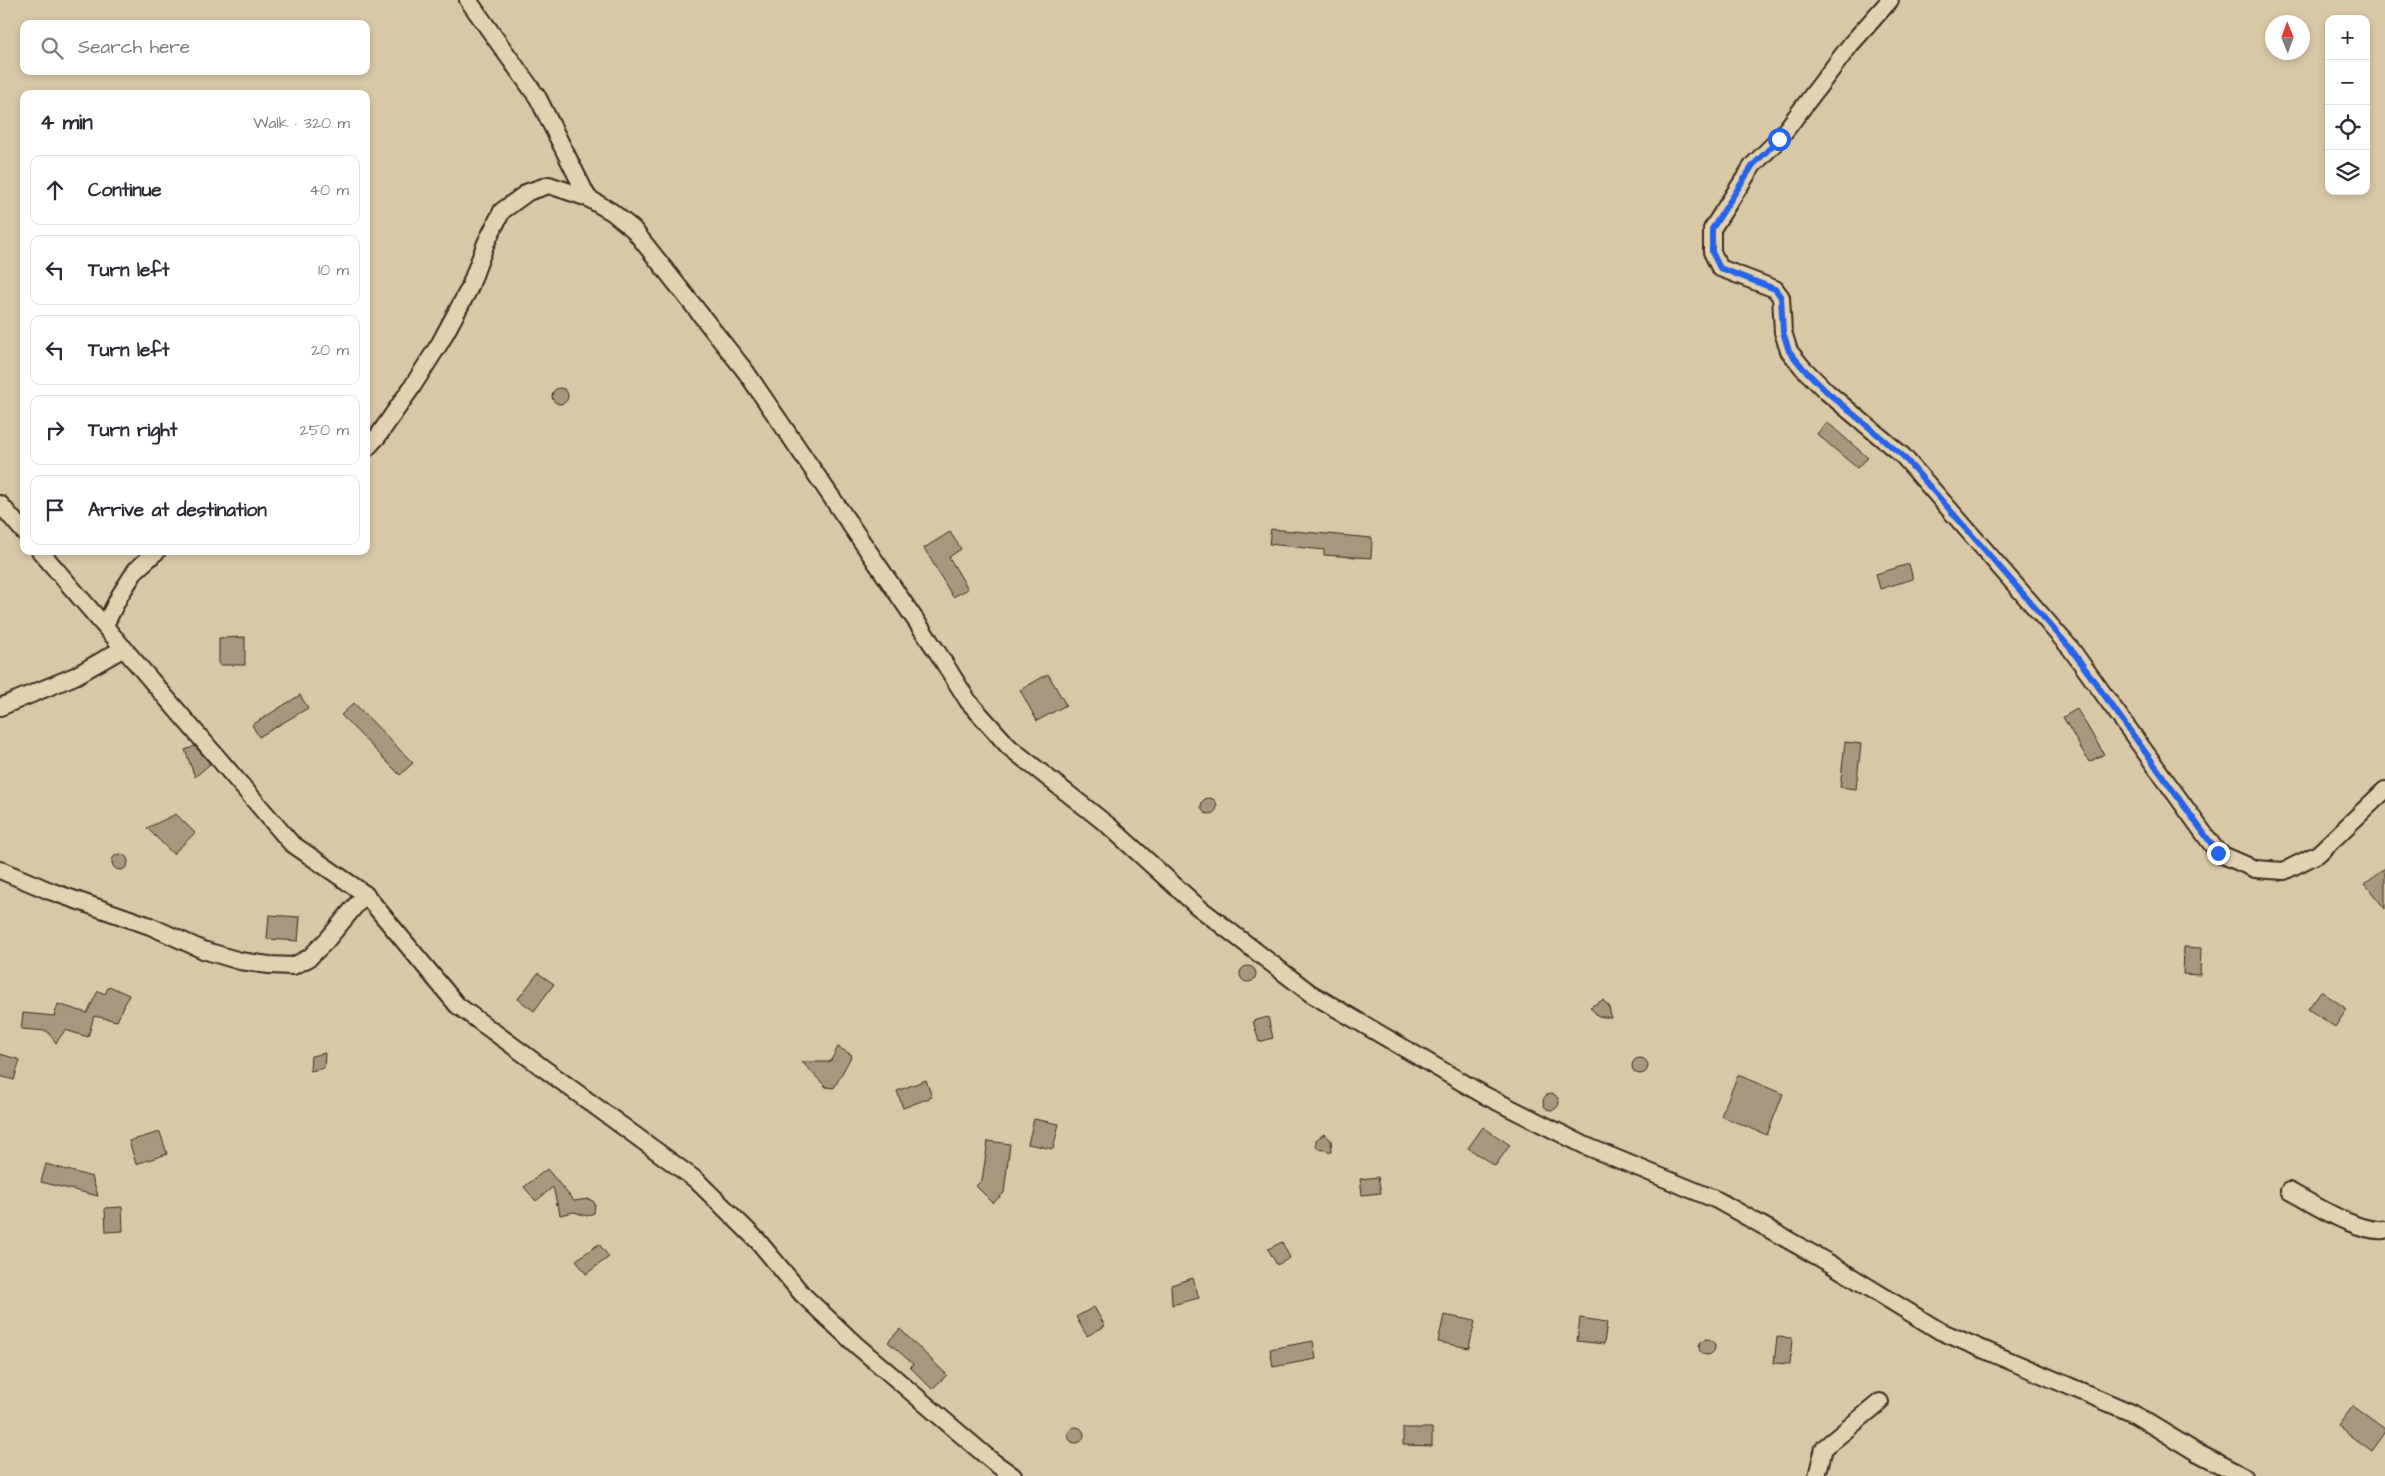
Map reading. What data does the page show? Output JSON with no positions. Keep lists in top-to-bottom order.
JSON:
{
  "north": "top",
  "page": {
    "map_buttons": ["+", "−"],
    "search": "Search here",
    "heading": ["4 min", "Walk · 320 m"],
    "list": [
      ["Continue", "40 m"],
      ["Turn left", "10 m"],
      ["Turn left", "20 m"],
      ["Turn right", "250 m"],
      "Arrive at destination"
    ]
  }
}
